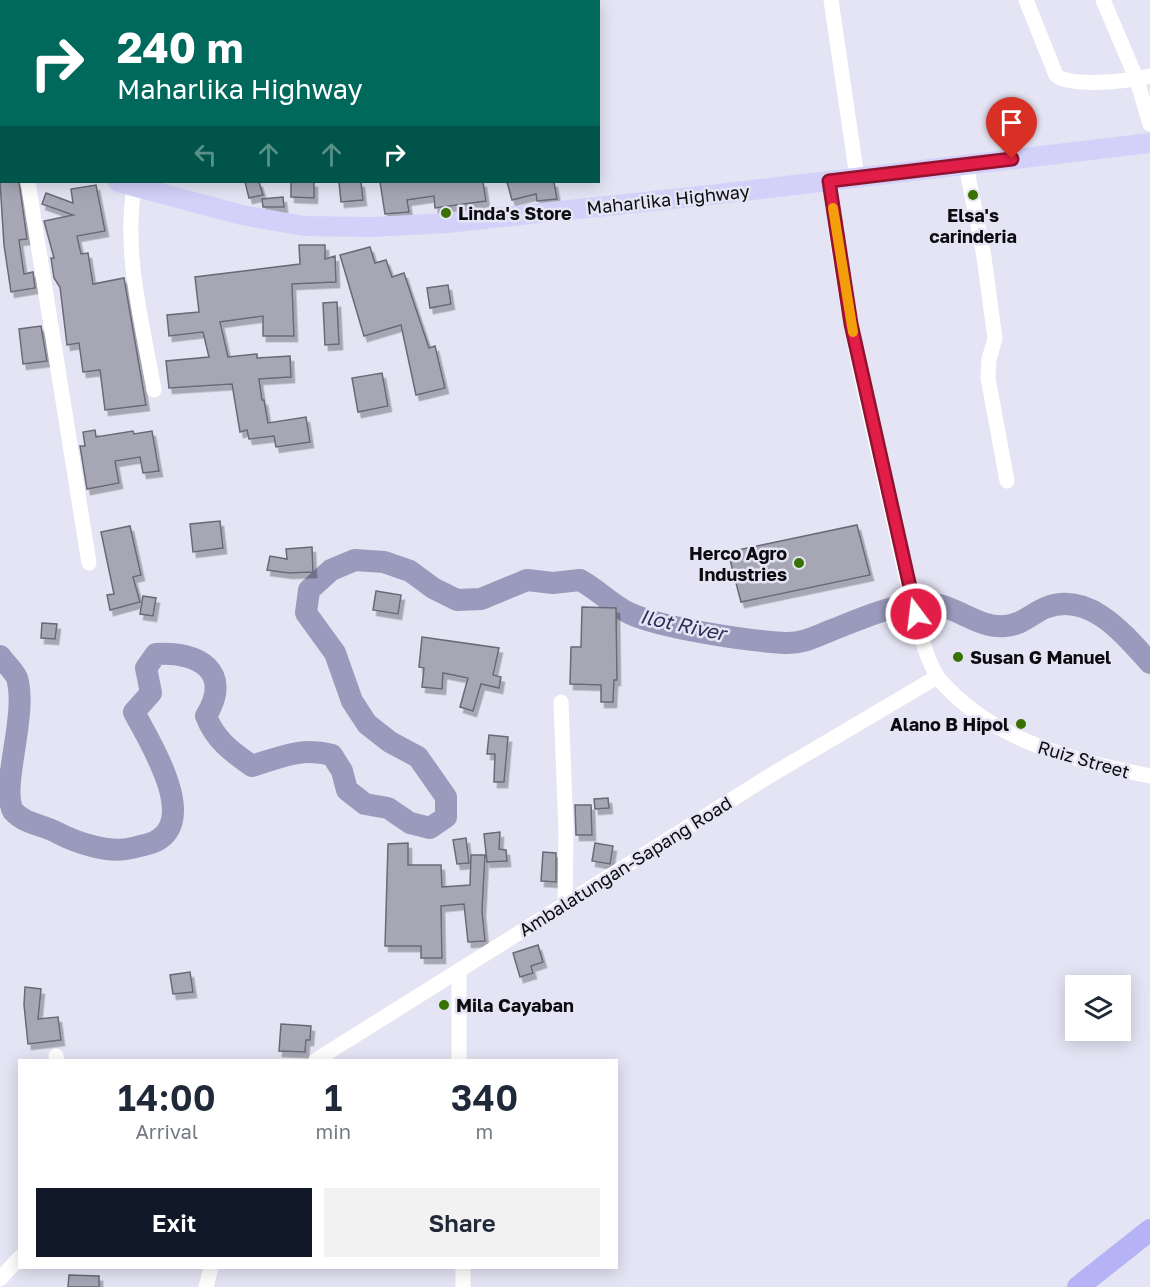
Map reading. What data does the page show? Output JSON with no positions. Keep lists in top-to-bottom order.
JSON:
{
  "streets": {
    "main road": ["Maharlika Highway"],
    "street": ["Ruiz Street", "Ambalatungan-Sapang Road"]
  },
  "crossings": [
    ["Maharlika Highway", "Ruiz Street"],
    ["Ruiz Street", "Ambalatungan-Sapang Road"]
  ],
  "water": ["Ilot River"],
  "places": [
    "Elsa's carinderia",
    "Linda's Store",
    "Herco Agro Industries",
    "Susan G Manuel",
    "Alano B Hipol",
    "Mila Cayaban"
  ],
  "page": {
    "turn": ["240 m", "Maharlika Highway"],
    "eta": [
      "14:00",
      "Arrival",
      "1",
      "min",
      "340",
      "m"
    ],
    "buttons": ["Exit", "Share"]
  }
}
